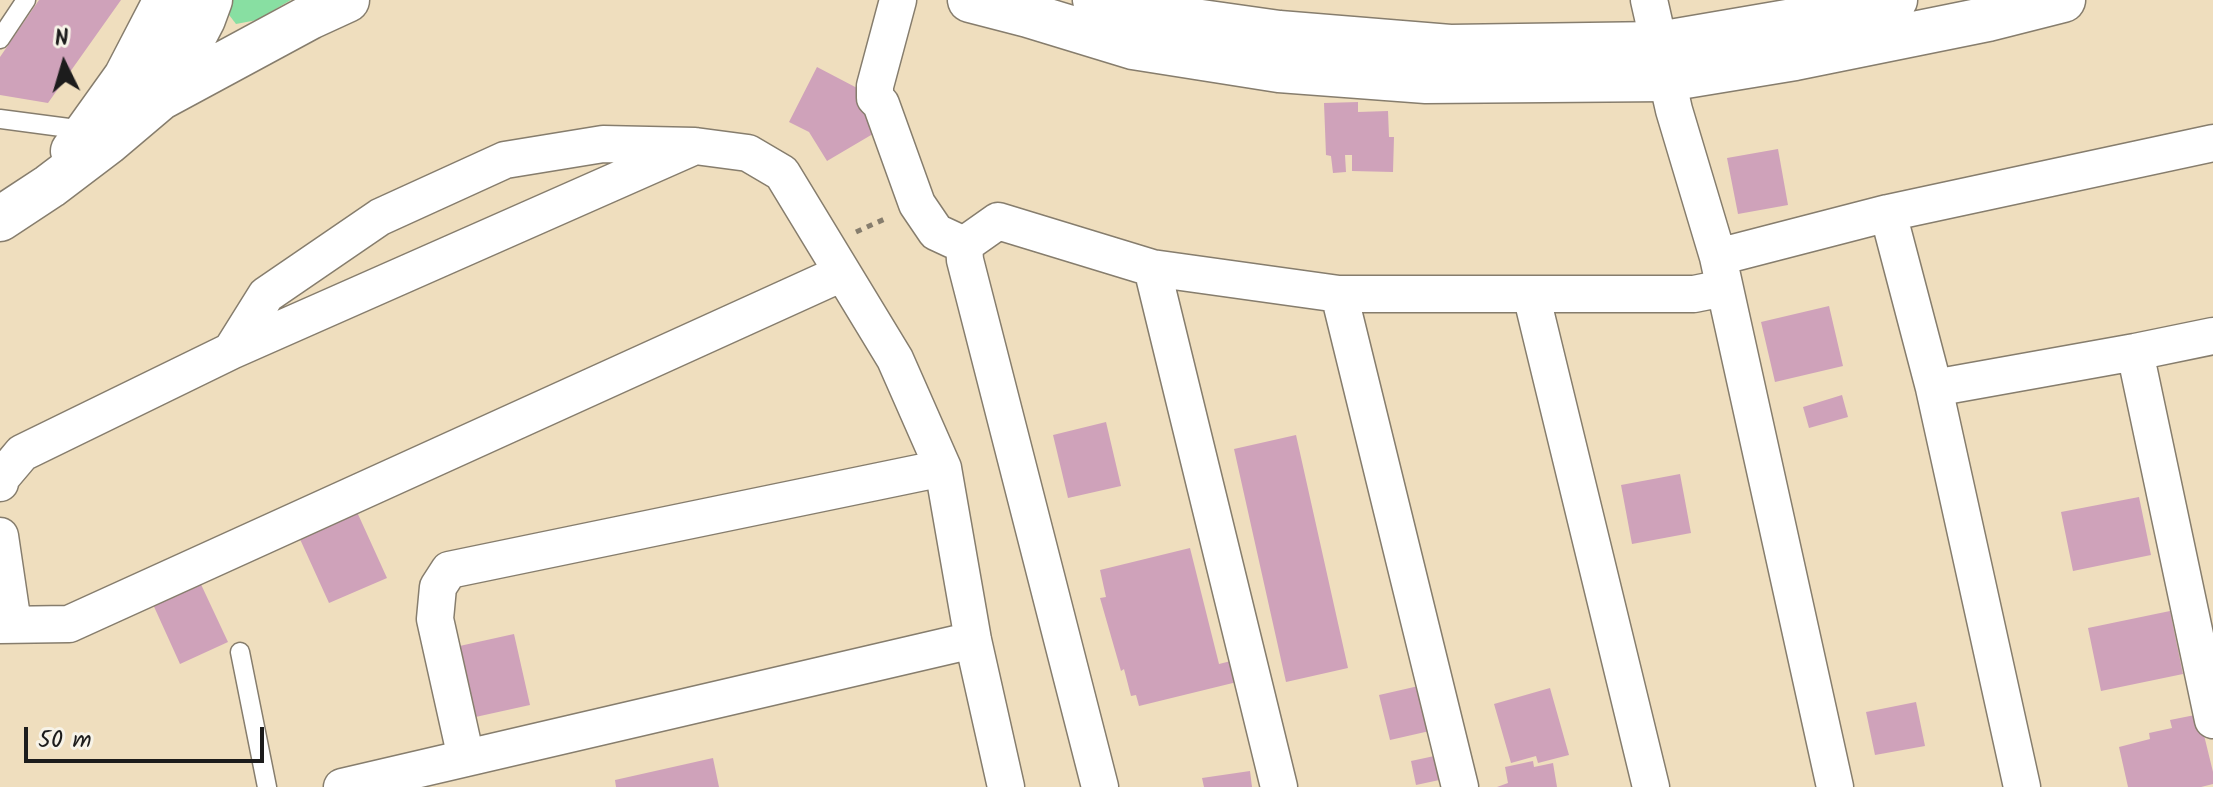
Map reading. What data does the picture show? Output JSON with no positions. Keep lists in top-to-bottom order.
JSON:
{
  "scale_bar": "50 m",
  "north": "top"
}
